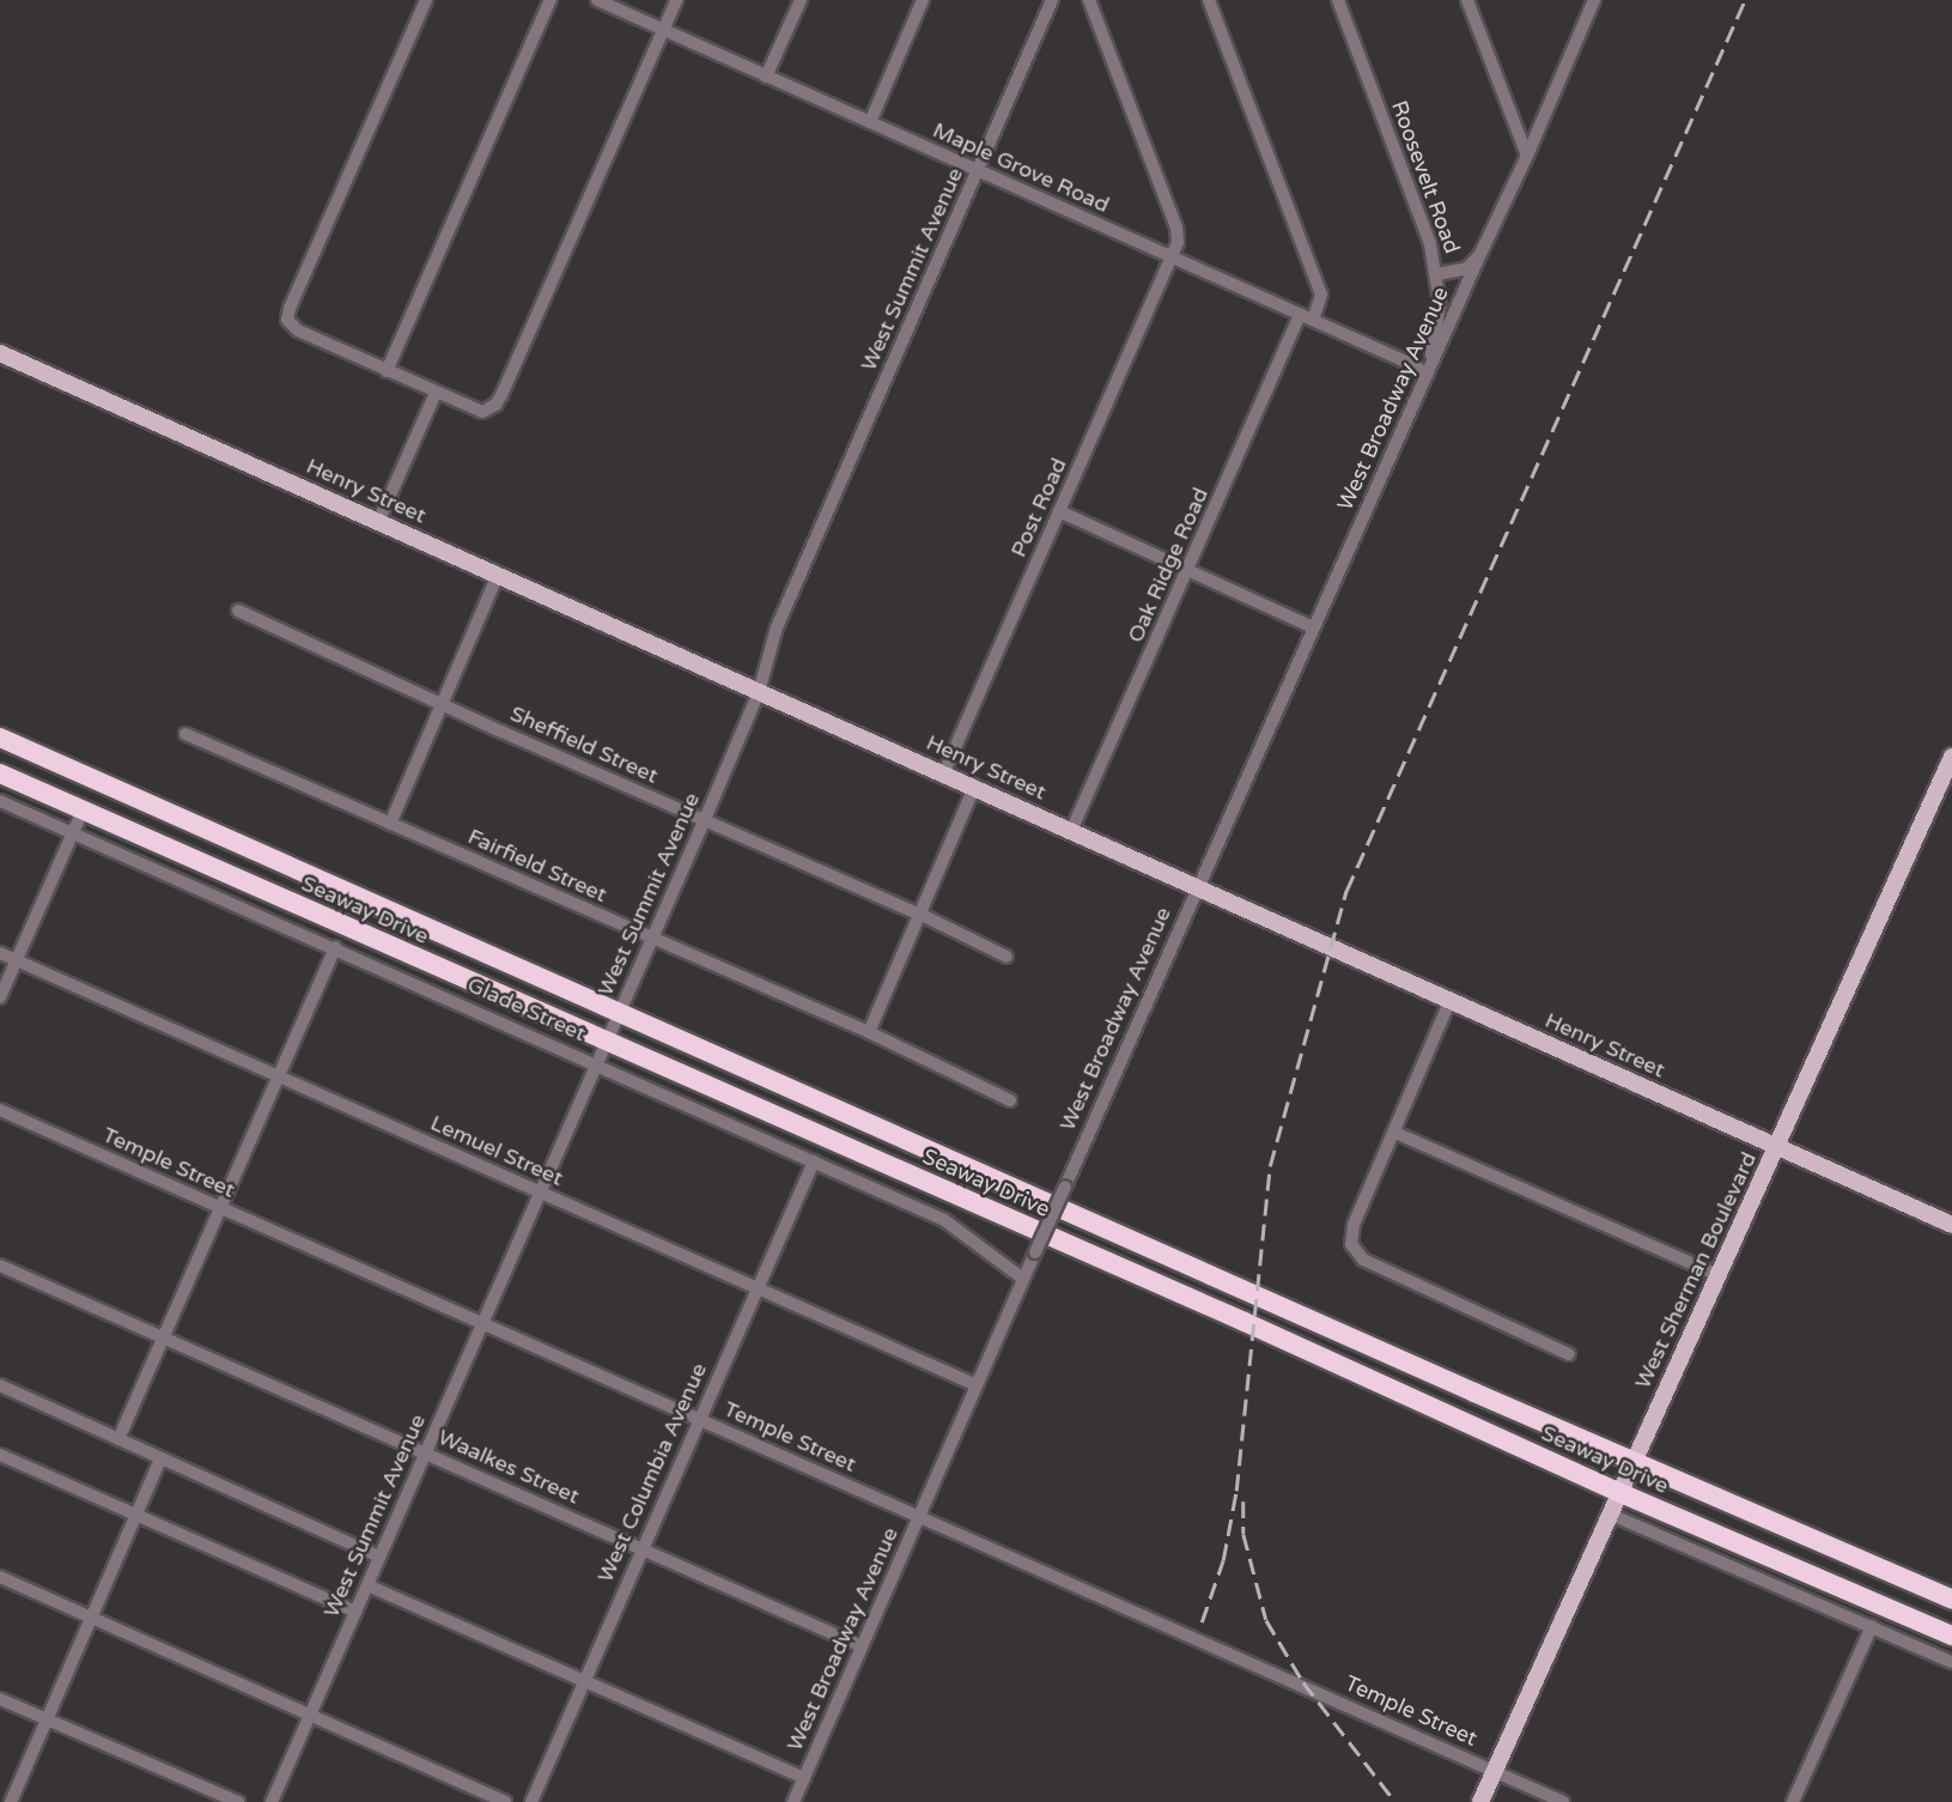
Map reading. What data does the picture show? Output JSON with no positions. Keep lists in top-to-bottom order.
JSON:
{
  "streets": {
    "highway": ["Seaway Drive"],
    "main road": ["Henry Street", "West Sherman Boulevard"],
    "street": [
      "Maple Grove Road",
      "Roosevelt Road",
      "West Summit Avenue",
      "West Broadway Avenue",
      "Post Road",
      "Oak Ridge Road",
      "Sheffield Street",
      "Fairfield Street",
      "Glade Street",
      "Lemuel Street",
      "Temple Street",
      "Waalkes Street",
      "West Columbia Avenue"
    ]
  },
  "crossings": [
    ["Maple Grove Road", "Roosevelt Road"],
    ["Maple Grove Road", "West Summit Avenue"],
    ["Maple Grove Road", "West Broadway Avenue"],
    ["Maple Grove Road", "Post Road"],
    ["Maple Grove Road", "Oak Ridge Road"],
    ["Roosevelt Road", "West Broadway Avenue"],
    ["West Summit Avenue", "Henry Street"],
    ["West Summit Avenue", "Sheffield Street"],
    ["West Summit Avenue", "Fairfield Street"],
    ["West Summit Avenue", "Seaway Drive"],
    ["West Summit Avenue", "Glade Street"],
    ["West Summit Avenue", "Lemuel Street"],
    ["West Summit Avenue", "Temple Street"],
    ["West Summit Avenue", "Waalkes Street"],
    ["West Broadway Avenue", "Henry Street"],
    ["West Broadway Avenue", "Glade Street"],
    ["West Broadway Avenue", "Lemuel Street"],
    ["West Broadway Avenue", "Temple Street"],
    ["West Broadway Avenue", "Waalkes Street"],
    ["Henry Street", "Post Road"],
    ["Henry Street", "Oak Ridge Road"],
    ["Henry Street", "West Sherman Boulevard"],
    ["Seaway Drive", "West Sherman Boulevard"],
    ["Glade Street", "West Columbia Avenue"],
    ["Lemuel Street", "West Columbia Avenue"],
    ["Temple Street", "West Sherman Boulevard"],
    ["Temple Street", "West Columbia Avenue"],
    ["Waalkes Street", "West Columbia Avenue"]
  ]
}
